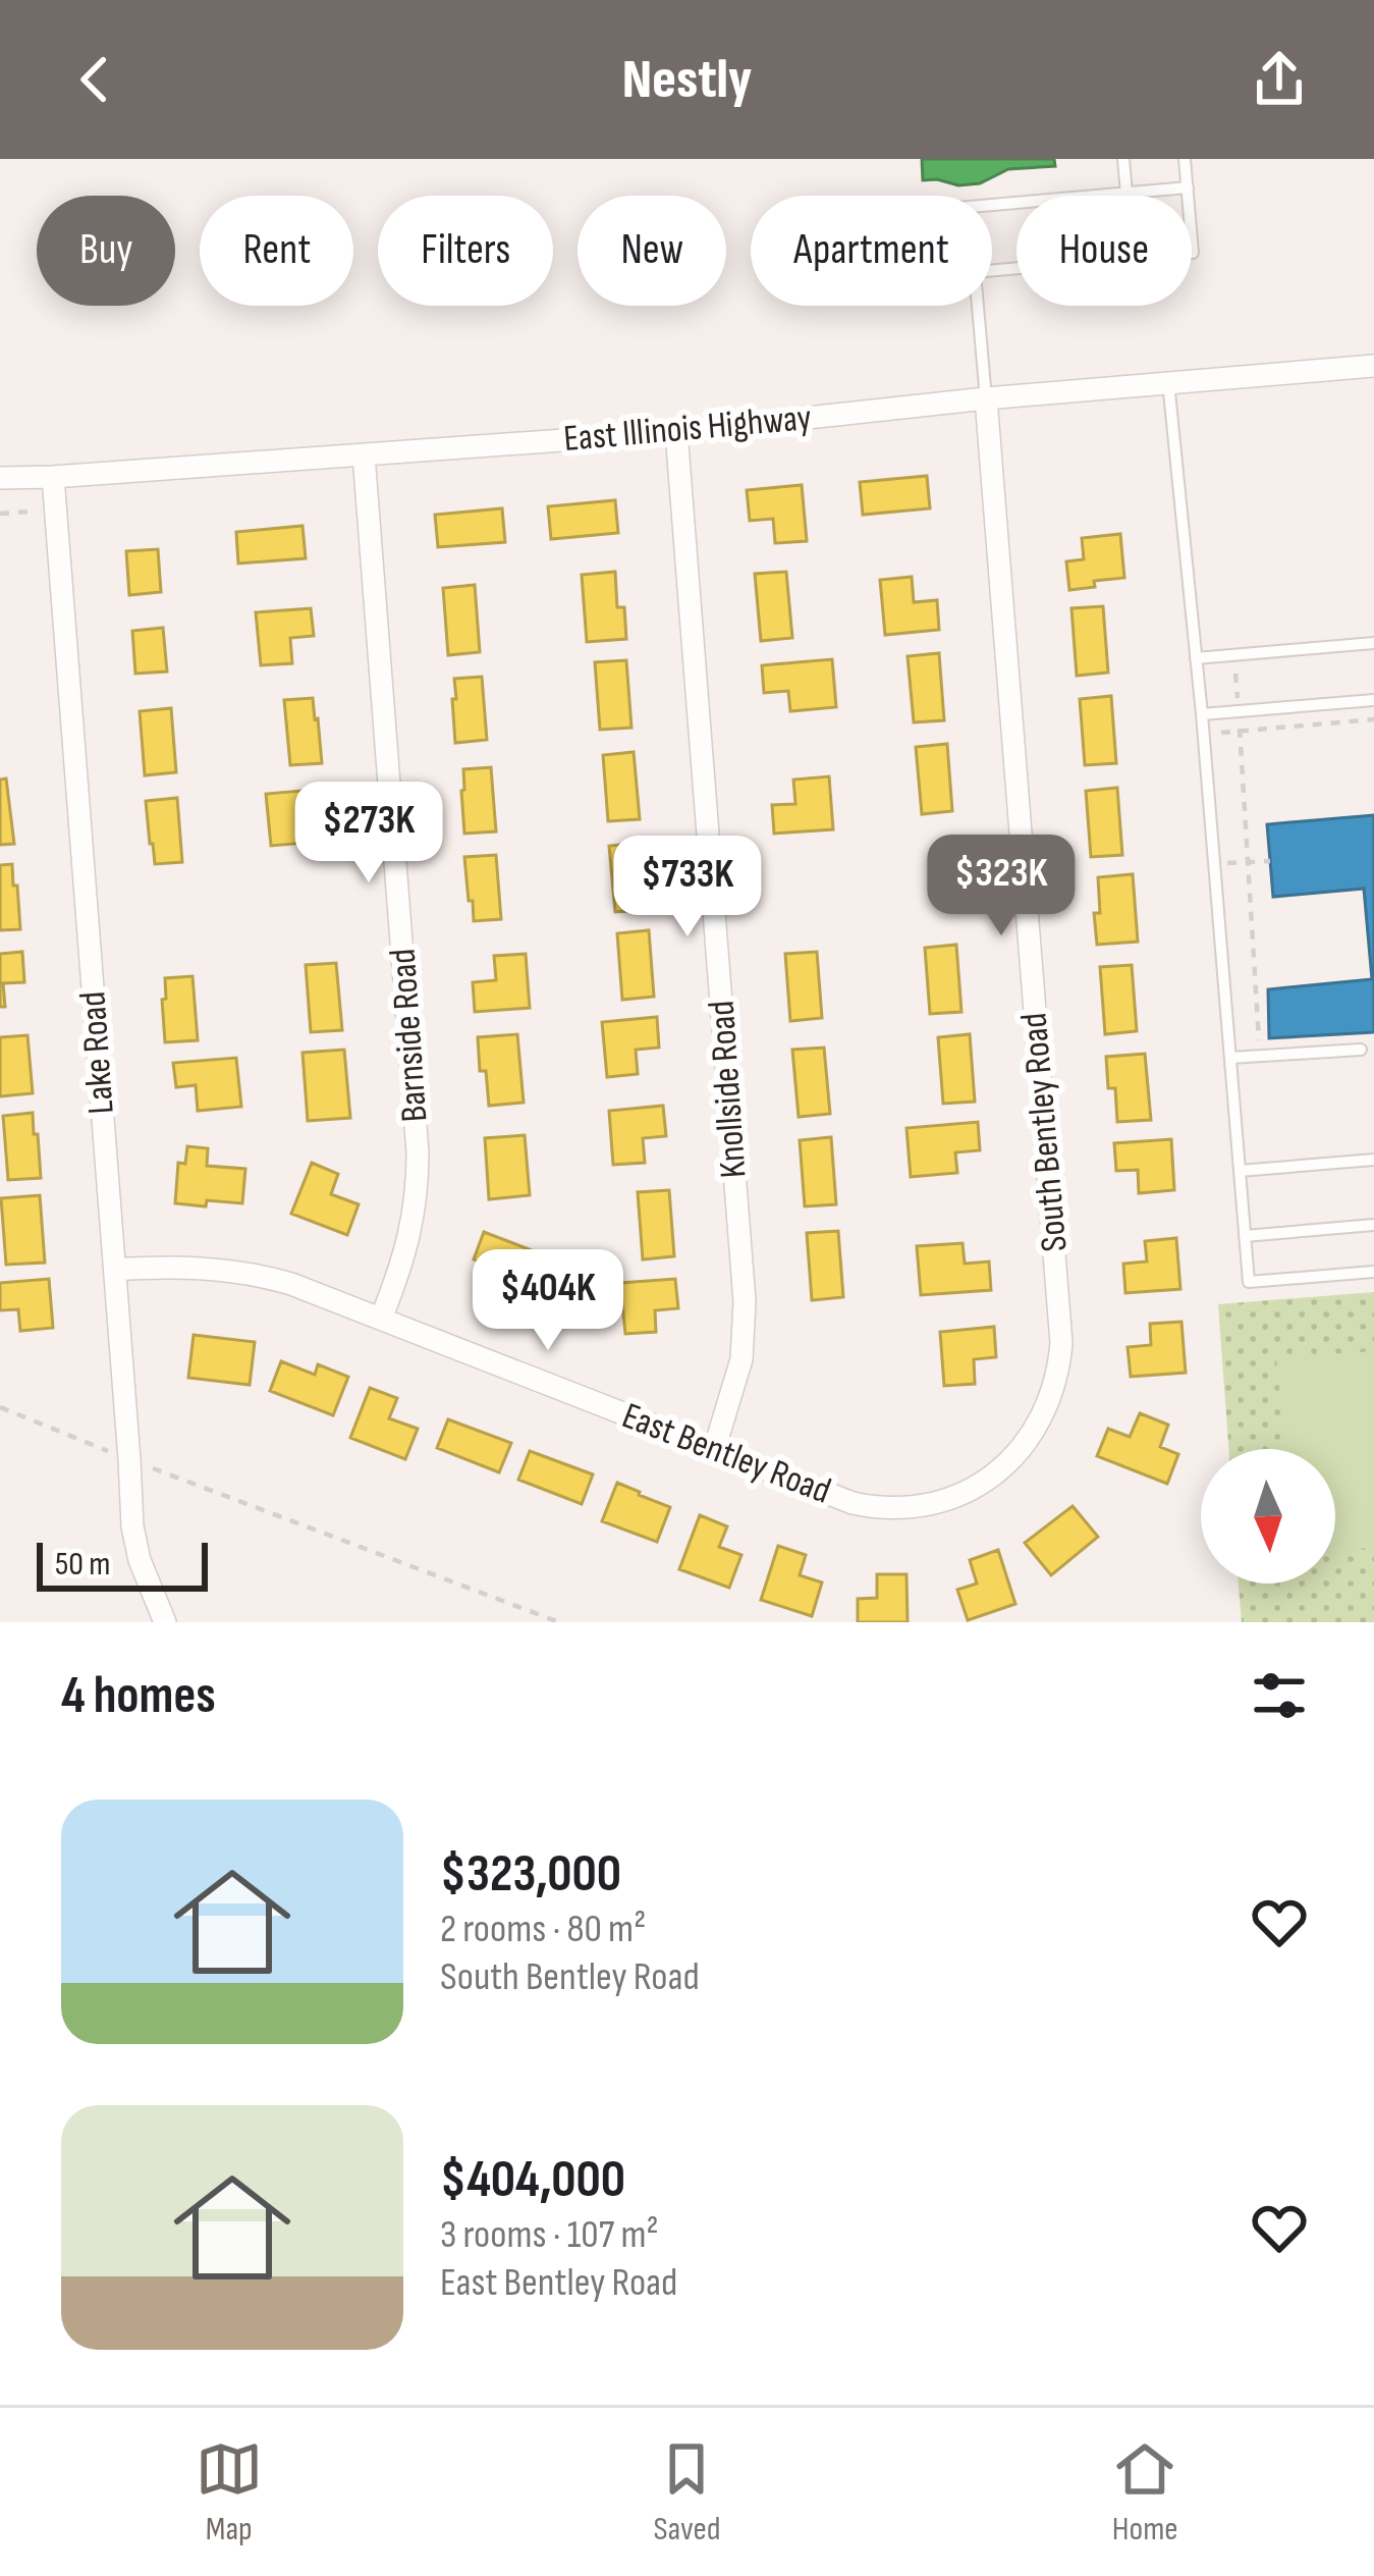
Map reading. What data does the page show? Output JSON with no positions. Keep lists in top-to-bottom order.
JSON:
{
  "streets": {
    "street": [
      "East Illinois Highway",
      "Barnside Road",
      "Lake Road",
      "Knollside Road",
      "South Bentley Road",
      "East Bentley Road"
    ]
  },
  "crossings": [
    ["East Illinois Highway", "Barnside Road"],
    ["East Illinois Highway", "Lake Road"],
    ["East Illinois Highway", "Knollside Road"],
    ["East Illinois Highway", "South Bentley Road"],
    ["Barnside Road", "East Bentley Road"],
    ["Lake Road", "East Bentley Road"],
    ["Knollside Road", "East Bentley Road"],
    ["South Bentley Road", "East Bentley Road"]
  ],
  "scale_bar": "50 m",
  "north": "bottom",
  "page": {
    "header": "Nestly",
    "chip": [
      "Buy",
      "Rent",
      "Filters",
      "New",
      "Apartment",
      "House"
    ],
    "price": [
      "$273K",
      "$323K",
      "$733K",
      "$404K"
    ],
    "scale": "50 m",
    "heading": "4 homes",
    "list": [
      {
        "name": "$323,000",
        "note": "2 rooms · 80 m² · South Bentley Road"
      },
      {
        "name": "$404,000",
        "note": "3 rooms · 107 m² · East Bentley Road"
      }
    ],
    "tabs": ["Map", "Saved", "Home"]
  }
}
